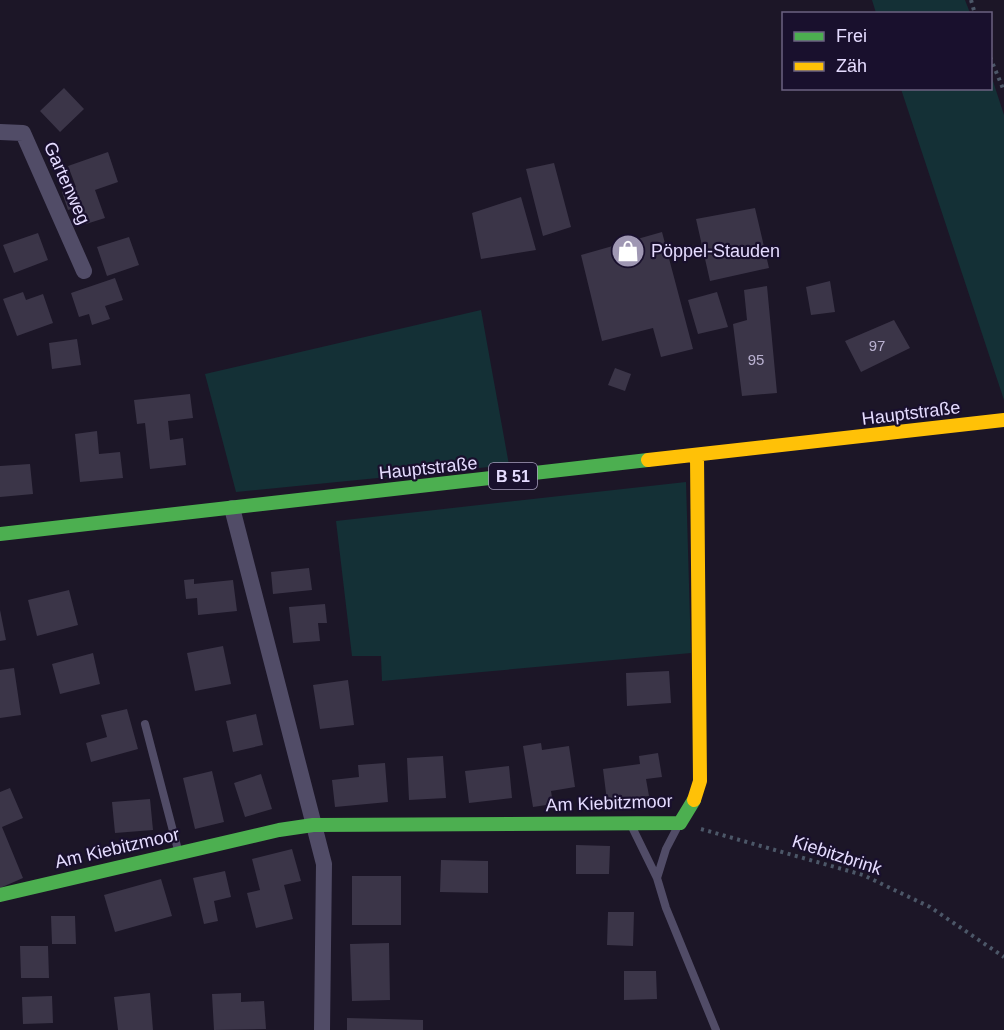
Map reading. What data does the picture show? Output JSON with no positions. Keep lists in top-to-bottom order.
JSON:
{
  "streets": {
    "street": [
      "Gartenweg",
      "Hauptstraße",
      "B 51",
      "Am Kiebitzmoor"
    ],
    "path": ["Kiebitzbrink"]
  },
  "crossings": [
    ["Hauptstraße", "Am Kiebitzmoor"],
    ["Am Kiebitzmoor", "Kiebitzbrink"]
  ],
  "places": {
    "shop": ["Pöppel-Stauden"]
  },
  "house_numbers": ["97", "95"],
  "legend": ["Frei", "Zäh"]
}
